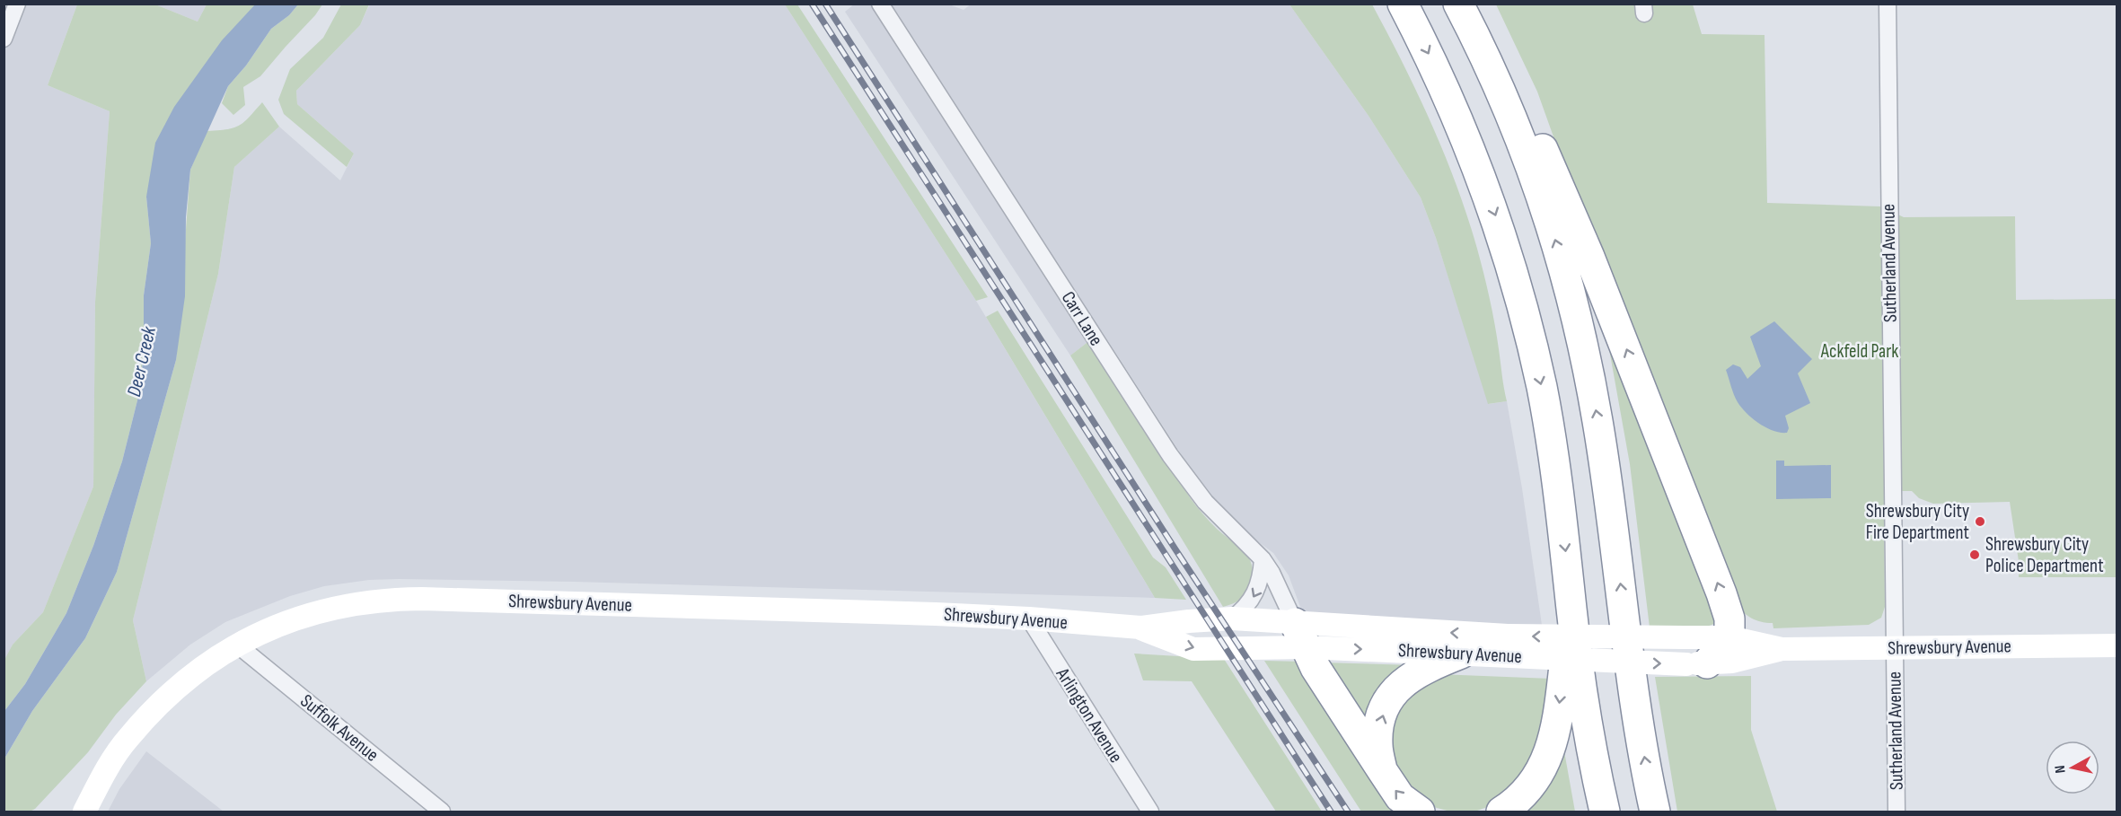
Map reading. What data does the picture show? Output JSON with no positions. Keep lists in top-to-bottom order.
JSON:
{
  "streets": {
    "main road": ["Shrewsbury Avenue"],
    "street": [
      "Sutherland Avenue",
      "Carr Lane",
      "Arlington Avenue",
      "Suffolk Avenue"
    ]
  },
  "crossings": [
    ["Sutherland Avenue", "Shrewsbury Avenue"],
    ["Carr Lane", "Shrewsbury Avenue"],
    ["Shrewsbury Avenue", "Arlington Avenue"],
    ["Shrewsbury Avenue", "Suffolk Avenue"]
  ],
  "water": ["Deer Creek"],
  "parks": ["Ackfeld Park"],
  "places": ["Shrewsbury City Fire Department", "Shrewsbury City Police Department"],
  "north": "left"
}
